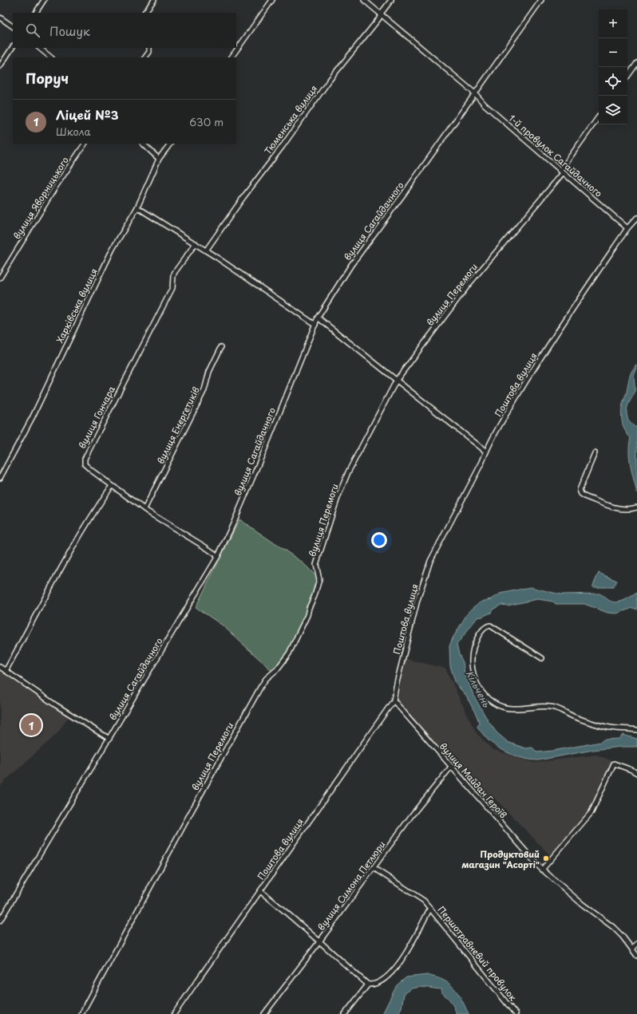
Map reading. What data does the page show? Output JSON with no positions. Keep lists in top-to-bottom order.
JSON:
{
  "streets": {
    "street": [
      "Тюменська вулиця",
      "1-й провулок Сагайдачного",
      "вулиця Яворницького",
      "вулиця Сагайдачного",
      "вулиця Перемоги",
      "Харківська вулиця",
      "Поштова вулиця",
      "вулиця Гончара",
      "вулиця Енергетиків",
      "вулиця Майдан Героїв",
      "вулиця Симона Петлюри",
      "Першотравневий провулок"
    ]
  },
  "crossings": [
    ["Тюменська вулиця", "1-й провулок Сагайдачного"],
    ["1-й провулок Сагайдачного", "вулиця Сагайдачного"],
    ["1-й провулок Сагайдачного", "вулиця Перемоги"],
    ["1-й провулок Сагайдачного", "Поштова вулиця"],
    ["вулиця Сагайдачного", "вулиця Гончара"],
    ["Поштова вулиця", "вулиця Майдан Героїв"],
    ["вулиця Гончара", "вулиця Енергетиків"],
    ["вулиця Майдан Героїв", "вулиця Симона Петлюри"]
  ],
  "water": ["Кільчень"],
  "places": ["Продуктовий магазин \"Асорті\""],
  "page": {
    "map_buttons": ["+", "−"],
    "search": "Пошук",
    "heading": "Поруч",
    "list": [
      {
        "mark": "1",
        "name": "Ліцей №3",
        "note": "Школа",
        "value": "630 m"
      }
    ],
    "pins": "1"
  }
}
